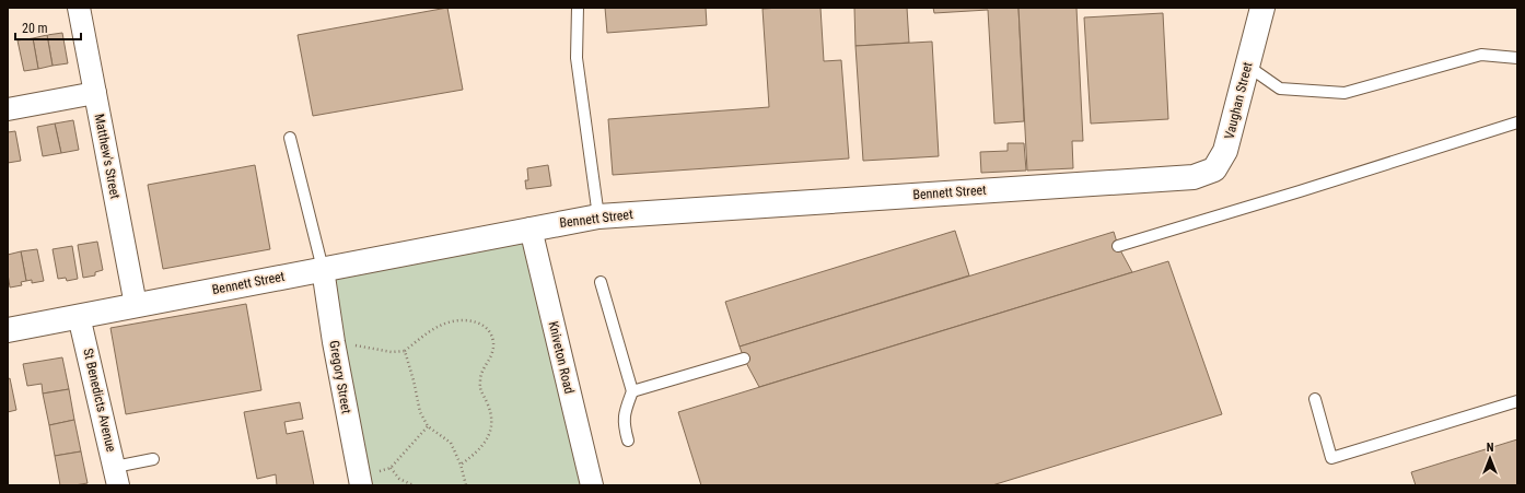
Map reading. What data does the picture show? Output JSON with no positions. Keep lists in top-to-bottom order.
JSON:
{
  "streets": {
    "street": [
      "Vaughan Street",
      "Matthew's Street",
      "Bennett Street",
      "Kniveton Road",
      "Gregory Street",
      "St Benedicts Avenue"
    ]
  },
  "crossings": [
    ["Vaughan Street", "Bennett Street"],
    ["Matthew's Street", "Bennett Street"],
    ["Bennett Street", "Kniveton Road"],
    ["Bennett Street", "Gregory Street"],
    ["Bennett Street", "St Benedicts Avenue"]
  ],
  "scale_bar": "20 m",
  "north": "top"
}
